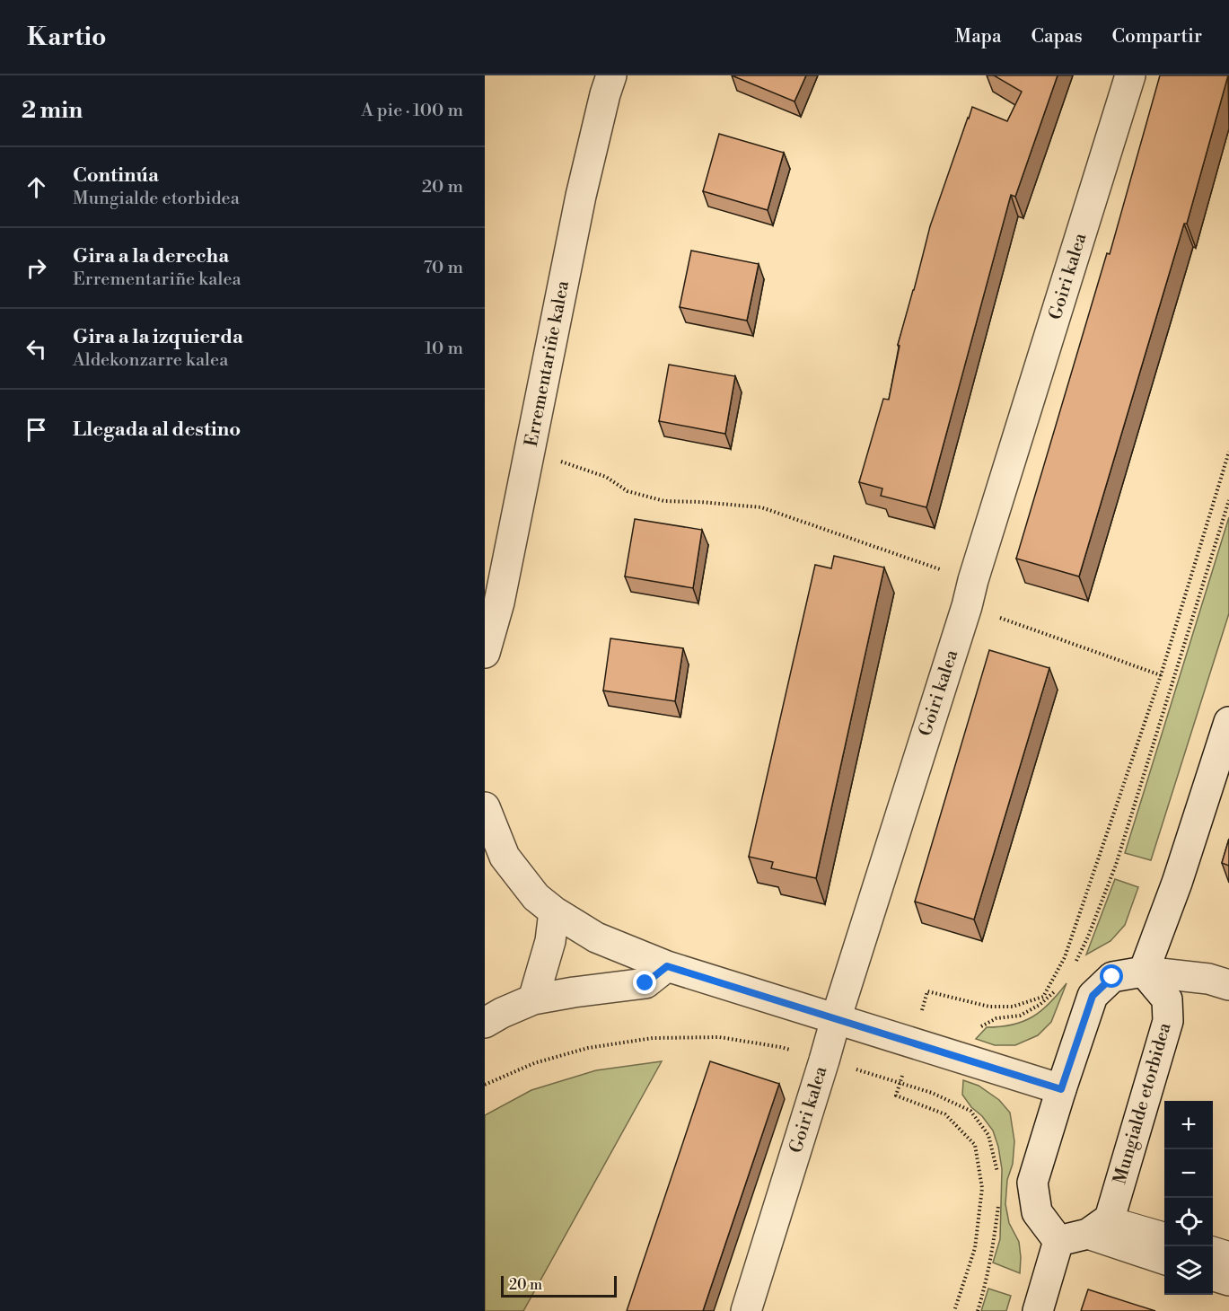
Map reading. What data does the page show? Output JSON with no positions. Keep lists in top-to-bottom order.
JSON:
{
  "streets": {
    "street": ["Goiri kalea", "Errementariñe kalea", "Mungialde etorbidea"]
  },
  "scale_bar": "20 m",
  "page": {
    "header": "Kartio",
    "nav": ["Mapa", "Capas", "Compartir"],
    "heading": ["2 min", "A pie · 100 m"],
    "list": [
      ["Continúa", "Mungialde etorbidea", "20 m"],
      ["Gira a la derecha", "Errementariñe kalea", "70 m"],
      ["Gira a la izquierda", "Aldekonzarre kalea", "10 m"],
      "Llegada al destino"
    ],
    "map_buttons": ["+", "−"],
    "scale": "20 m"
  }
}
